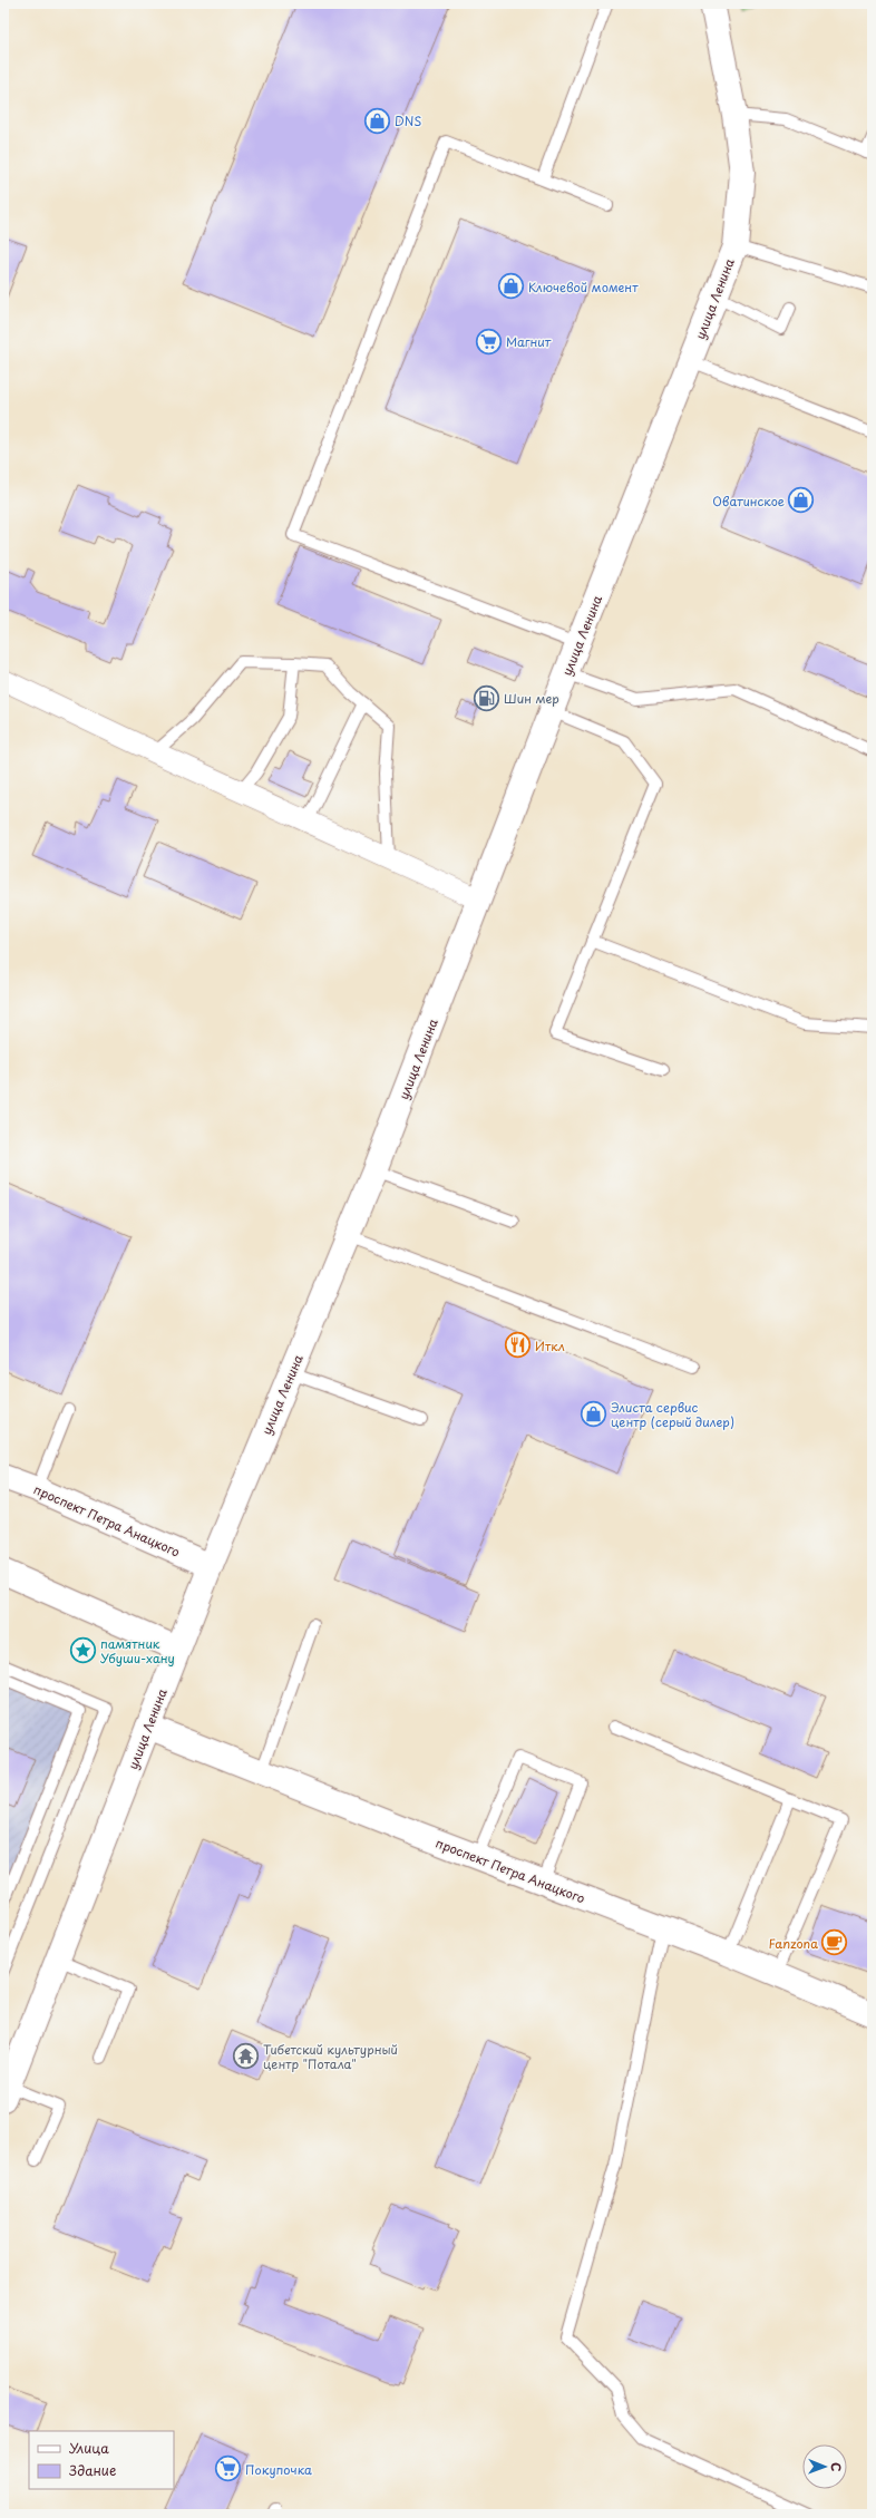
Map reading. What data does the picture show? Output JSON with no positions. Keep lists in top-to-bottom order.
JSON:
{
  "streets": {
    "main road": ["улица Ленина", "проспект Петра Анацкого"]
  },
  "crossings": [
    ["улица Ленина", "проспект Петра Анацкого"]
  ],
  "places": {
    "shop": [
      "DNS",
      "Ключевой момент",
      "Оватинское",
      "Элиста сервис центр (серый дилер)"
    ],
    "supermarket": ["Магнит", "Покупочка"],
    "fuel station": ["Шин мер"],
    "restaurant": ["Иткл"],
    "place": ["памятник Убуши-хану"],
    "cafe": ["Fanzona"],
    "temple": ["Тибетский культурный центр \"Потала\""]
  },
  "legend": ["Улица", "Здание"],
  "north": "right"
}
